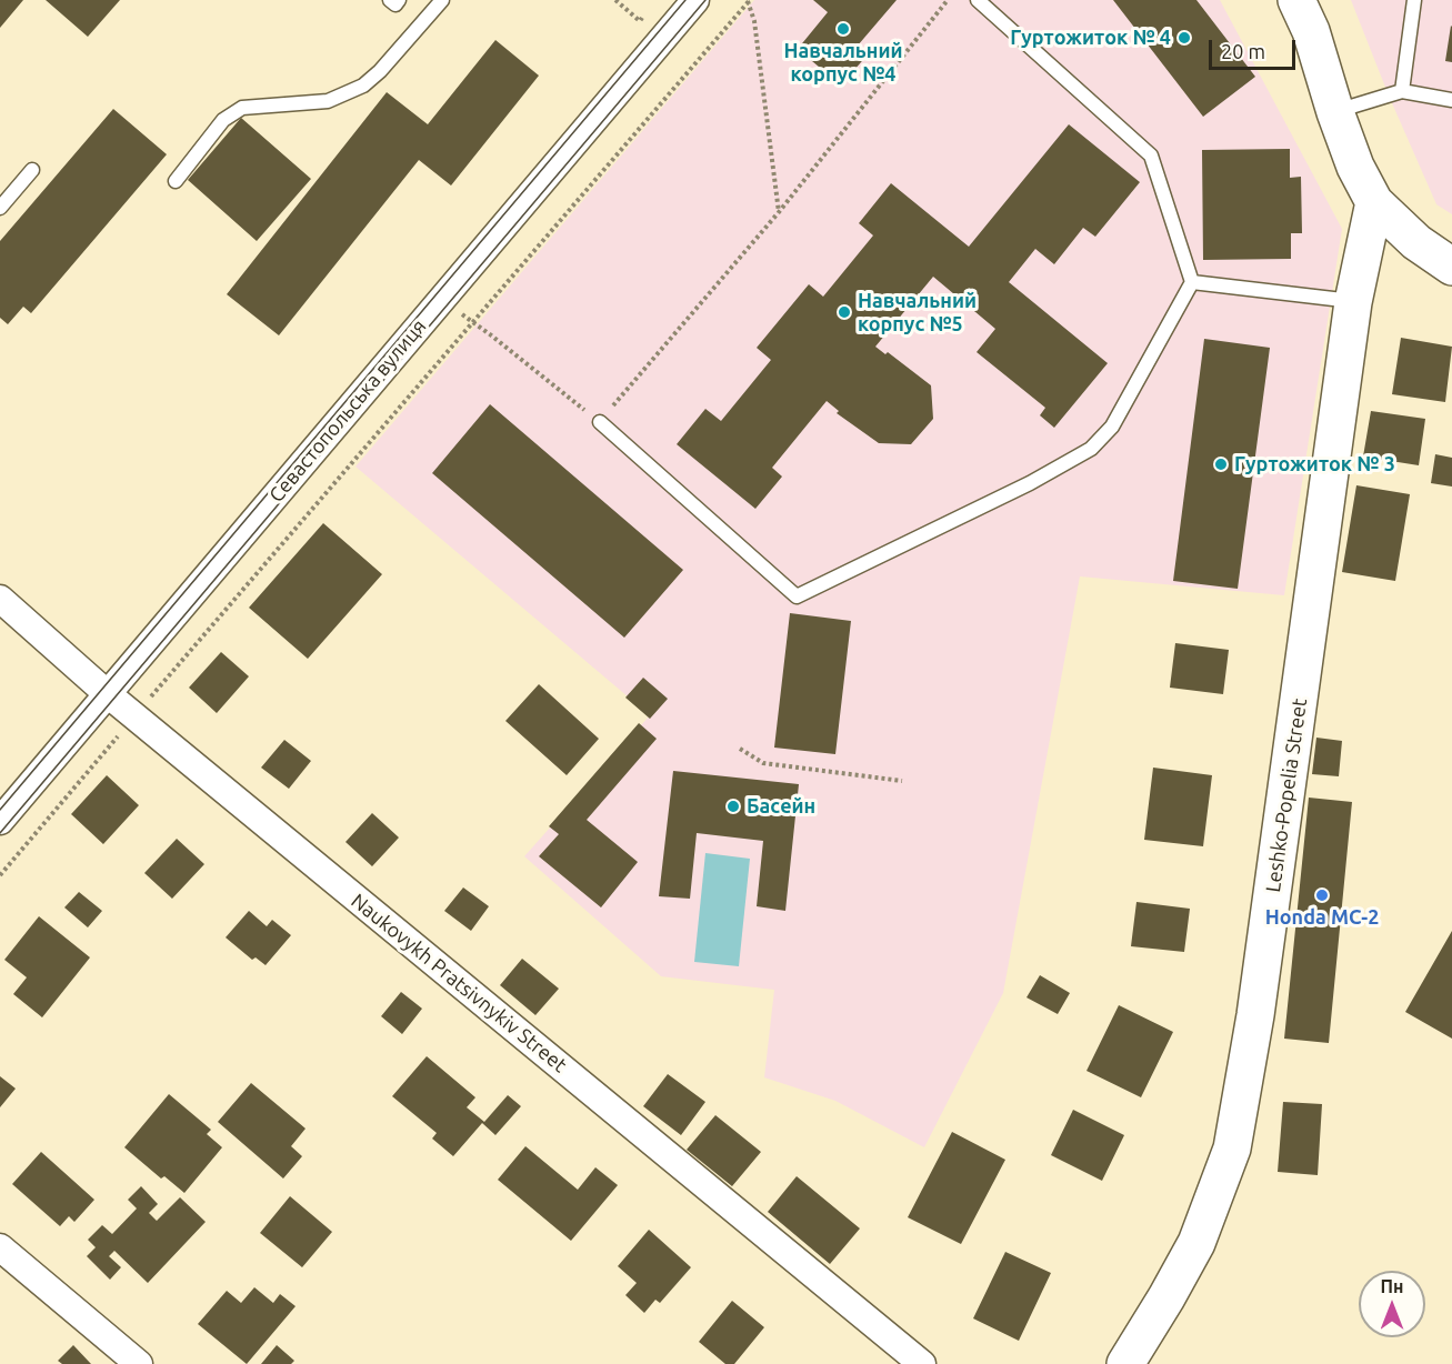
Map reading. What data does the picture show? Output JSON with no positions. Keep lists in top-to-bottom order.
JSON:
{
  "streets": {
    "main road": ["Leshko-Popelia Street"],
    "street": ["Севастопольська вулиця", "Naukovykh Pratsivnykiv Street"]
  },
  "crossings": [
    ["Севастопольська вулиця", "Naukovykh Pratsivnykiv Street"]
  ],
  "places": [
    "Навчальний корпус №4",
    "Гуртожиток № 4",
    "Навчальний корпус №5",
    "Гуртожиток № 3",
    "Басейн",
    "Honda МС-2"
  ],
  "scale_bar": "20 m",
  "north": "top"
}
